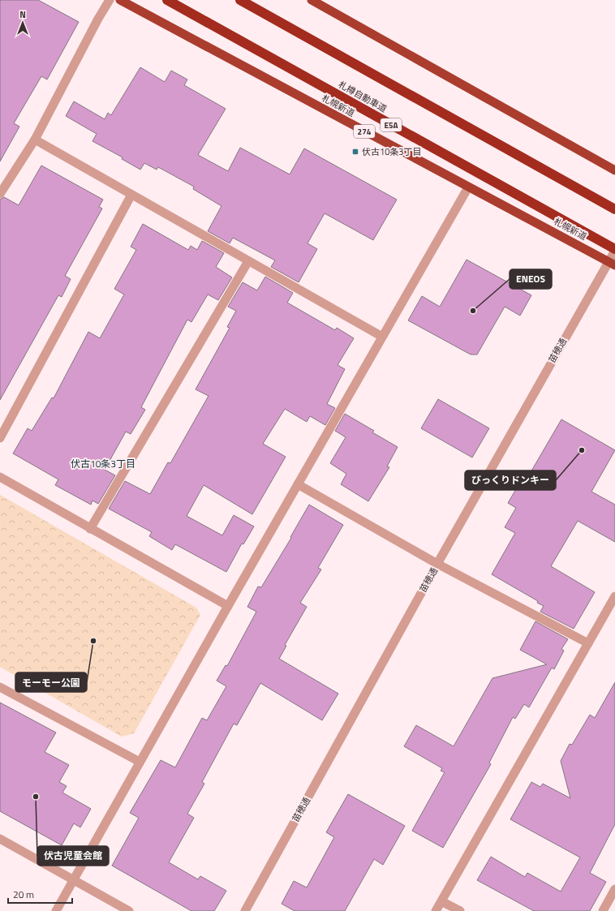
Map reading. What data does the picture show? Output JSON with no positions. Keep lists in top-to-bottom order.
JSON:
{
  "streets": {
    "highway": [
      "札樽自動車道",
      "札幌新道",
      "E5A",
      "274"
    ],
    "street": ["苗穂通"]
  },
  "crossings": [
    ["札樽自動車道", "苗穂通"],
    ["札幌新道", "苗穂通"]
  ],
  "districts": ["伏古10条3丁目"],
  "places": {
    "transit": ["伏古10条3丁目"],
    "other": [
      "ENEOS",
      "びっくりドンキー",
      "モーモー公園",
      "伏古児童会館"
    ]
  },
  "scale_bar": "20 m",
  "north": "top"
}
